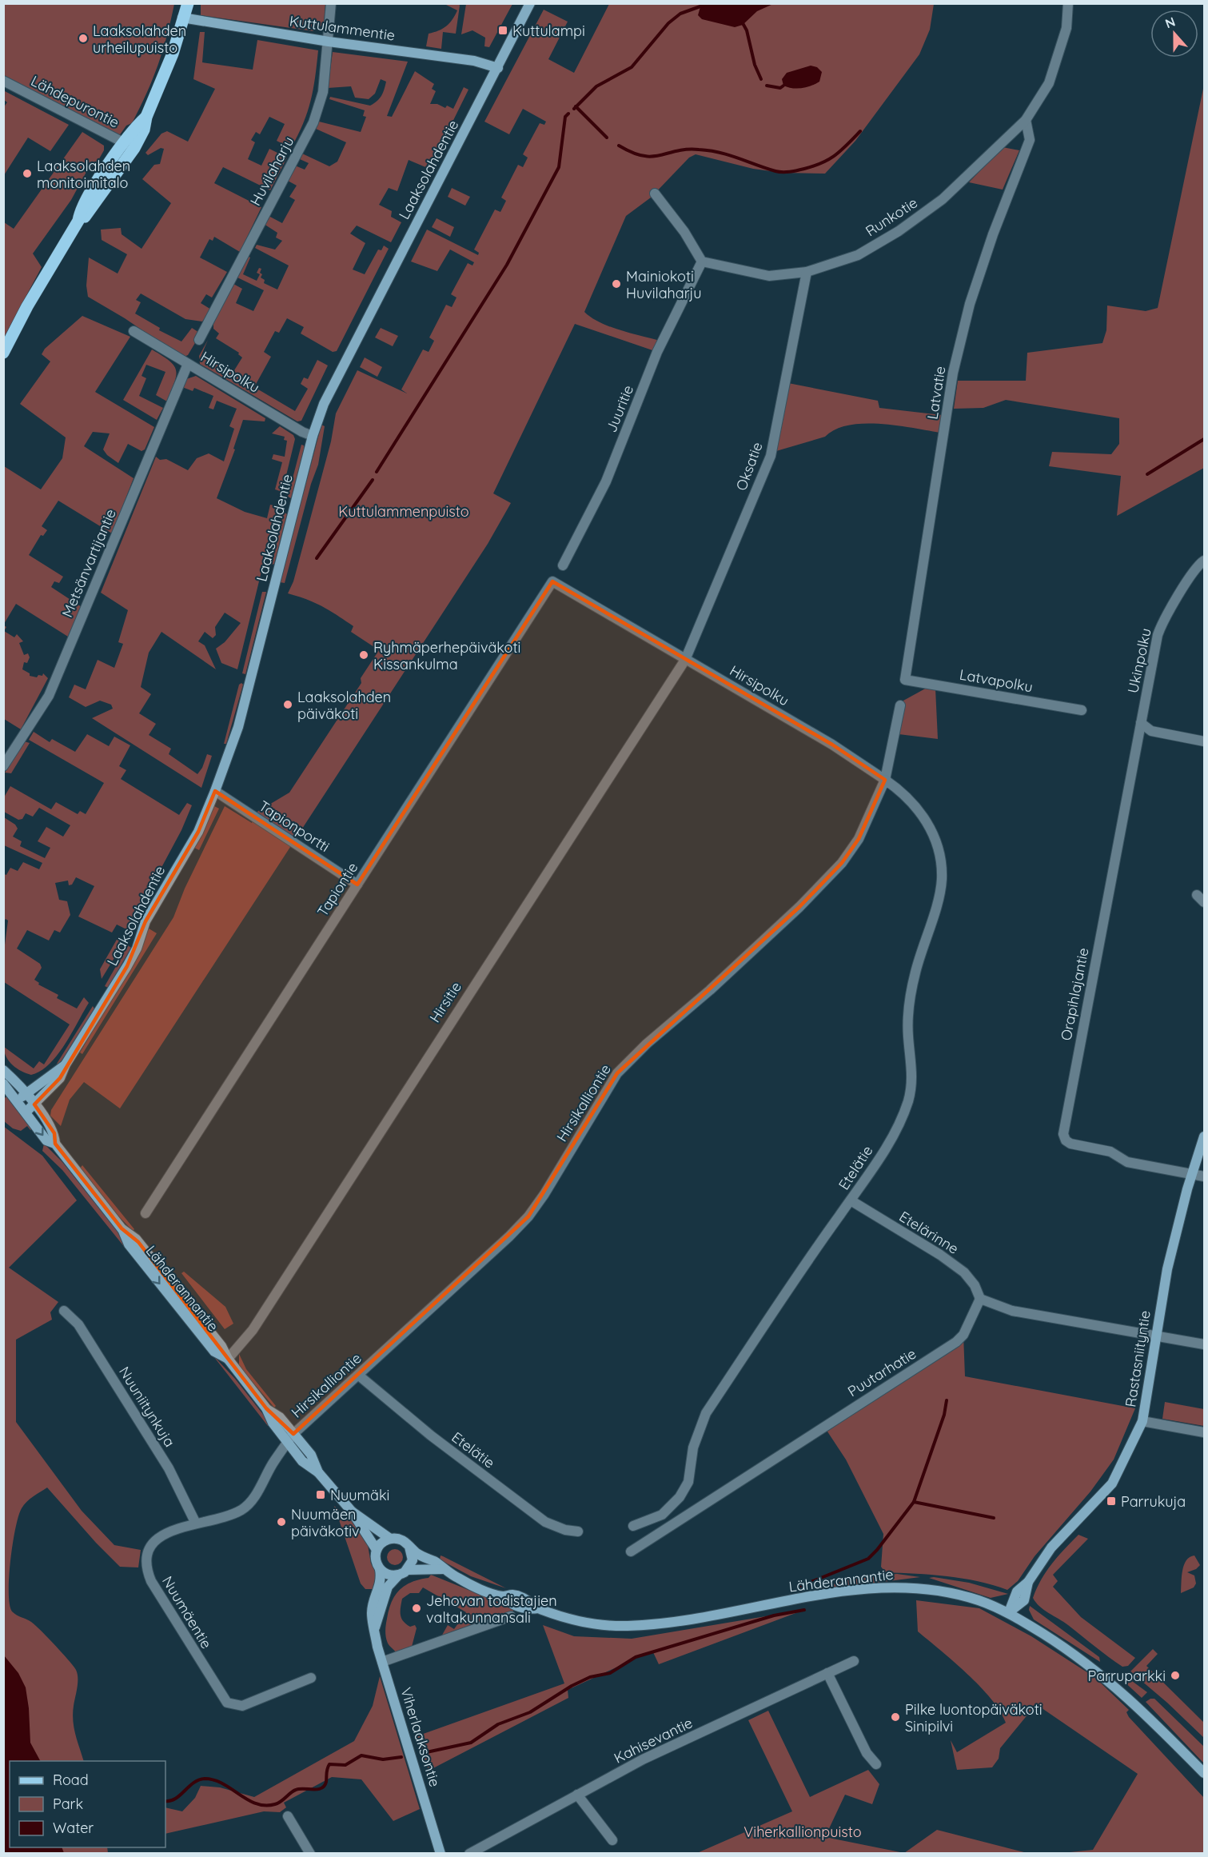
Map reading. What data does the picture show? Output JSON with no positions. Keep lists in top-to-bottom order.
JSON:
{
  "streets": {
    "street": [
      "Kuttulammentie",
      "Lähdepurontie",
      "Laaksolahdentie",
      "Huvilaharju",
      "Runkotie",
      "Hirsipolku",
      "Latvatie",
      "Juuritie",
      "Oksatie",
      "Metsänvartijantie",
      "Ukinpolku",
      "Latvapolku",
      "Tapionportti",
      "Tapiontie",
      "Orapihlajantie",
      "Hirsitie",
      "Hirsikalliontie",
      "Etelätie",
      "Etelärinne",
      "Lähderannantie",
      "Rastasniityntie",
      "Puutarhatie",
      "Nuuniitynkuja",
      "Nuumäentie",
      "Viherlaaksontie",
      "Kahisevantie"
    ]
  },
  "crossings": [
    ["Kuttulammentie", "Laaksolahdentie"],
    ["Kuttulammentie", "Huvilaharju"],
    ["Laaksolahdentie", "Hirsipolku"],
    ["Laaksolahdentie", "Tapionportti"],
    ["Laaksolahdentie", "Lähderannantie"],
    ["Runkotie", "Latvatie"],
    ["Runkotie", "Juuritie"],
    ["Runkotie", "Oksatie"],
    ["Hirsipolku", "Oksatie"],
    ["Hirsipolku", "Metsänvartijantie"],
    ["Hirsipolku", "Tapiontie"],
    ["Hirsipolku", "Hirsitie"],
    ["Hirsipolku", "Hirsikalliontie"],
    ["Hirsipolku", "Etelätie"],
    ["Latvatie", "Latvapolku"],
    ["Oksatie", "Hirsitie"],
    ["Ukinpolku", "Orapihlajantie"],
    ["Tapionportti", "Tapiontie"],
    ["Orapihlajantie", "Rastasniityntie"],
    ["Hirsitie", "Lähderannantie"],
    ["Hirsikalliontie", "Etelätie"],
    ["Hirsikalliontie", "Lähderannantie"],
    ["Hirsikalliontie", "Nuumäentie"],
    ["Etelätie", "Etelärinne"],
    ["Etelärinne", "Puutarhatie"],
    ["Lähderannantie", "Rastasniityntie"],
    ["Lähderannantie", "Nuumäentie"],
    ["Lähderannantie", "Viherlaaksontie"],
    ["Nuuniitynkuja", "Nuumäentie"]
  ],
  "parks": ["Kuttulammenpuisto", "Viherkallionpuisto"],
  "places": {
    "transit": ["Kuttulampi", "Nuumäki", "Parrukuja"],
    "other": [
      "Laaksolahden urheilupuisto",
      "Laaksolahden monitoimitalo",
      "Mainiokoti Huvilaharju",
      "Ryhmäperhepäiväkoti Kissankulma",
      "Laaksolahden päiväkoti",
      "Nuumäen päiväkotiv",
      "Jehovan todistajien valtakunnansali",
      "Parruparkki",
      "Pilke luontopäiväkoti Sinipilvi"
    ]
  },
  "legend": ["Road", "Park", "Water"],
  "north": "top"
}
